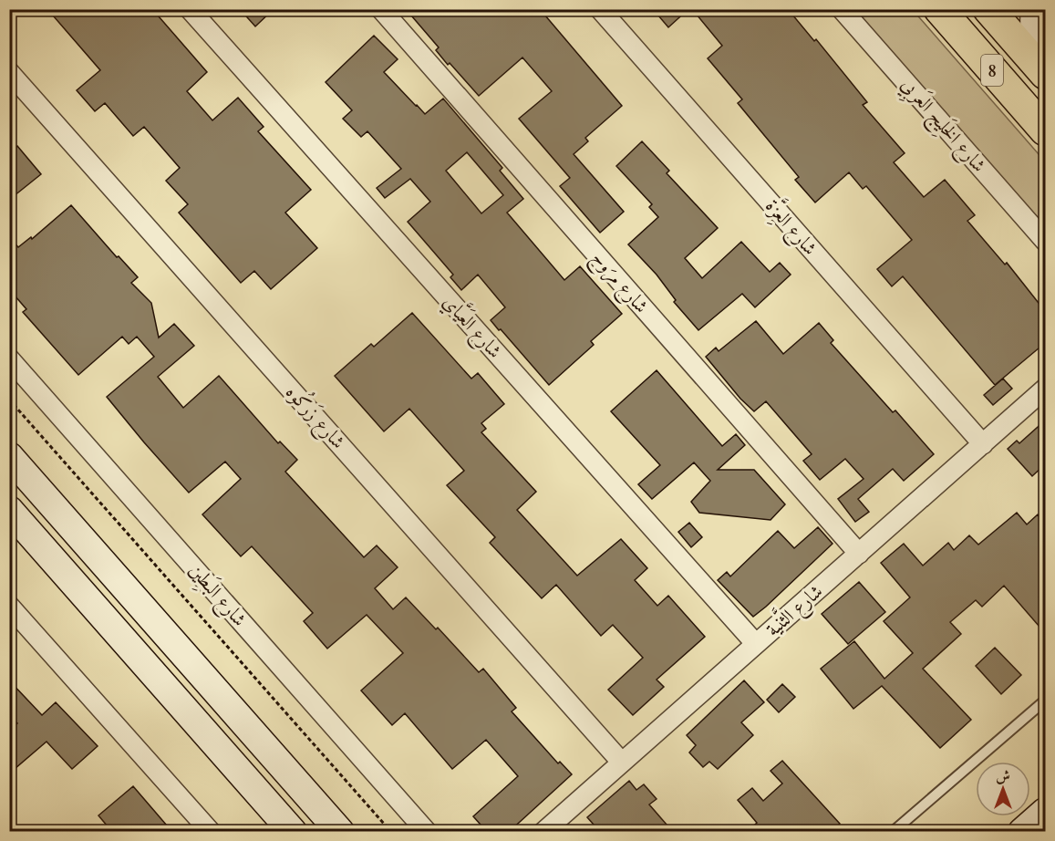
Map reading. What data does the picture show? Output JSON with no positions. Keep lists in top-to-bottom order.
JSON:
{
  "streets": {
    "highway": ["8"],
    "street": [
      "شارع الخَلِيج العَربِي",
      "شارع العِزَّة",
      "شارع مرَوح",
      "شارع العَيَّاي",
      "شارع زَركُوه",
      "شارع البَطِين",
      "شارع الثَّنية"
    ]
  },
  "crossings": [
    ["شارع العِزَّة", "شارع الثَّنية"],
    ["شارع مرَوح", "شارع الثَّنية"],
    ["شارع العَيَّاي", "شارع الثَّنية"],
    ["شارع زَركُوه", "شارع الثَّنية"]
  ],
  "north": "top"
}
